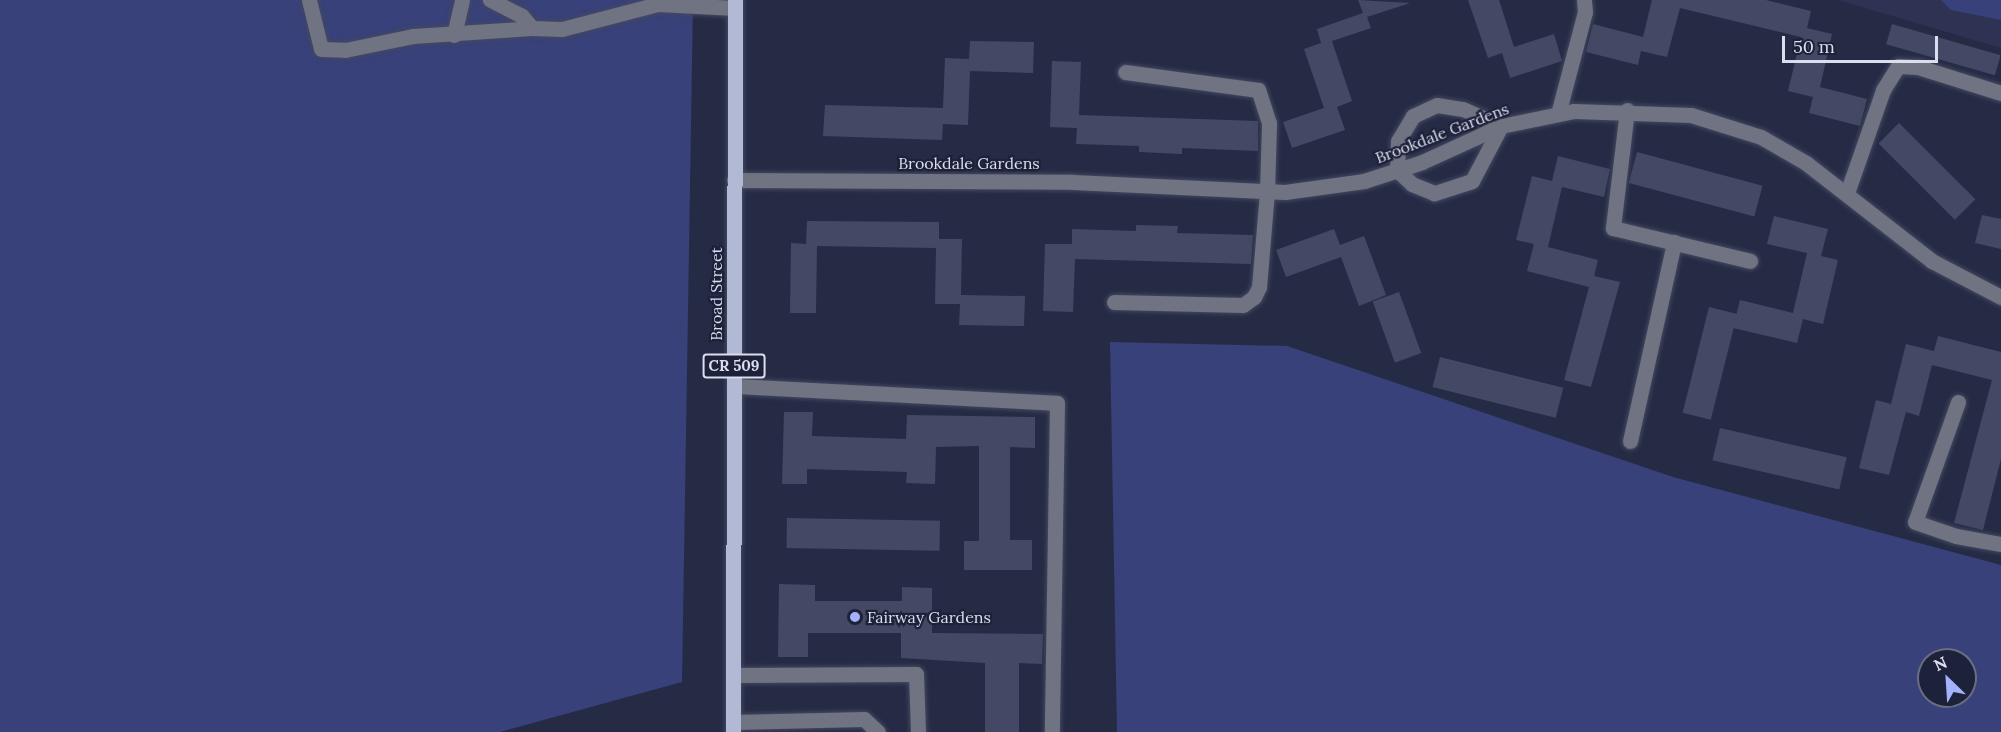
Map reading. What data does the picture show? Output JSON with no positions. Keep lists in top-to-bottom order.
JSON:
{
  "streets": {
    "main road": ["Broad Street", "CR 509"],
    "street": ["Brookdale Gardens"]
  },
  "crossings": [
    ["Brookdale Gardens", "Broad Street"]
  ],
  "places": ["Fairway Gardens"],
  "scale_bar": "50 m",
  "north": "top left"
}
